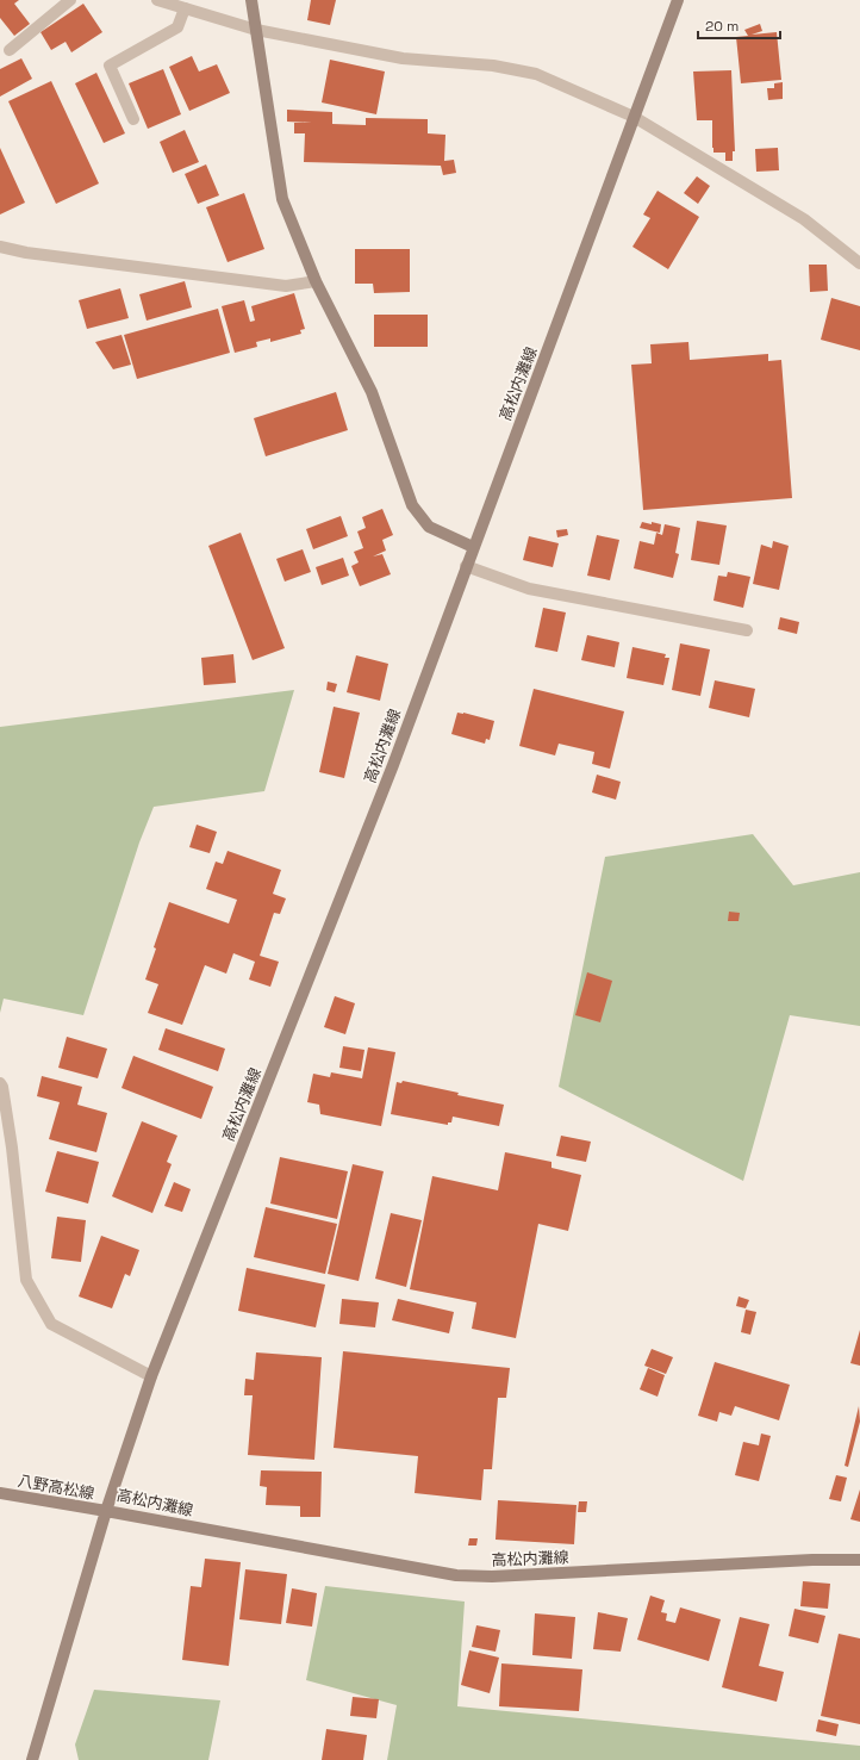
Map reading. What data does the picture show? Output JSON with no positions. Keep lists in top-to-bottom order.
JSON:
{
  "streets": {
    "main road": ["高松内灘線", "八野高松線"]
  },
  "crossings": [
    ["高松内灘線", "八野高松線"]
  ],
  "scale_bar": "20 m"
}
